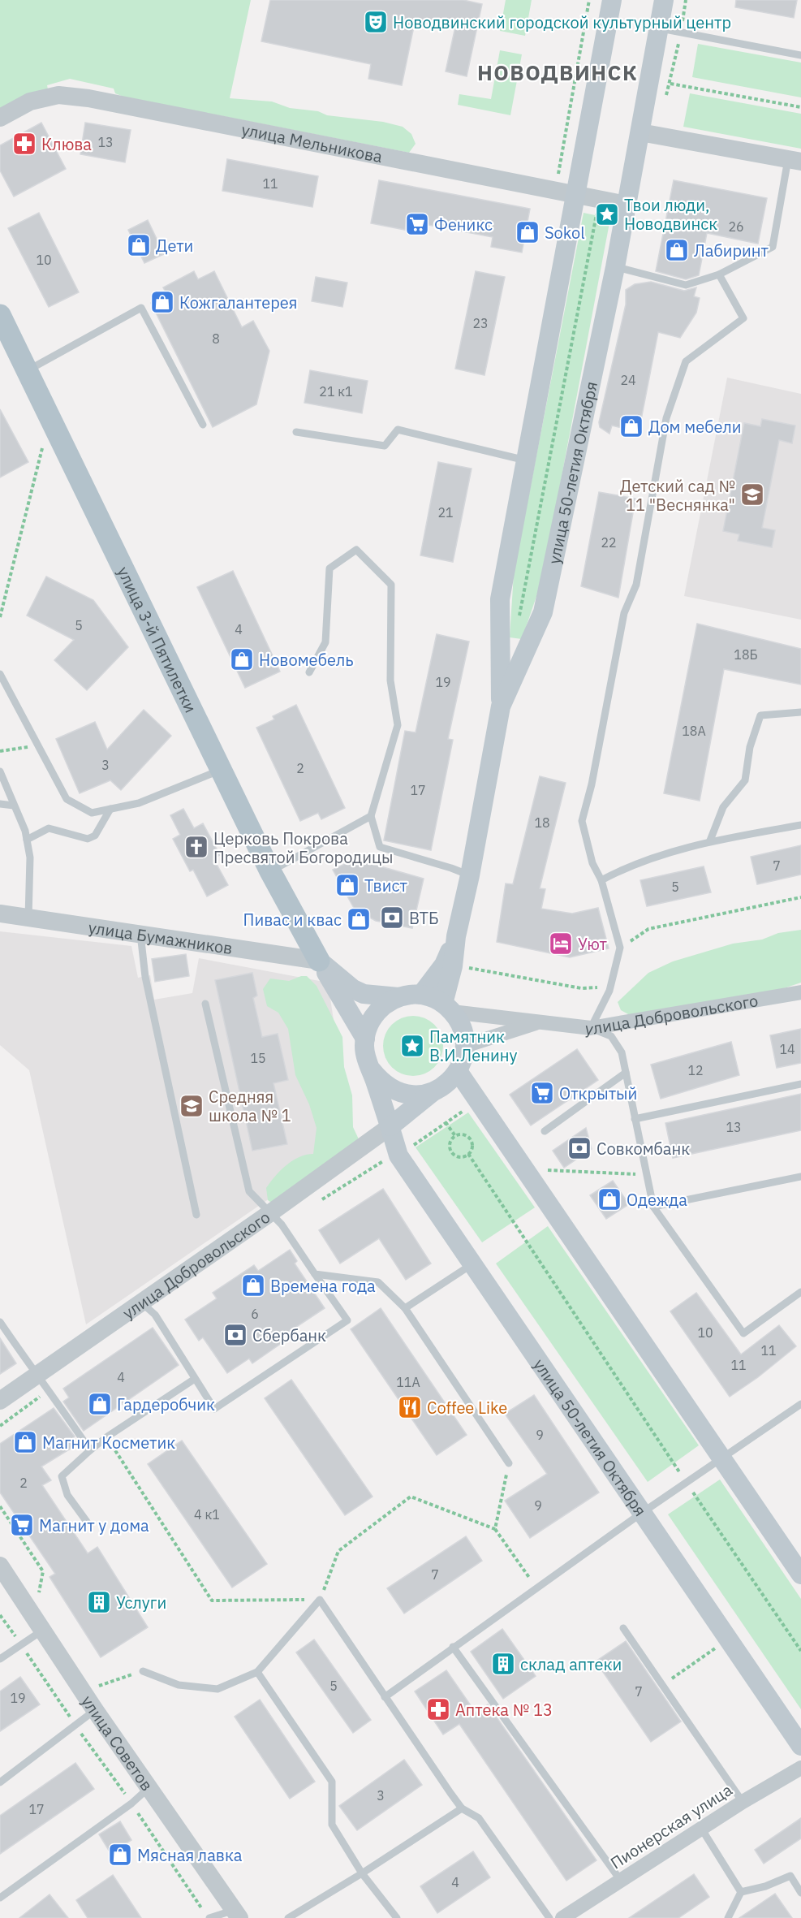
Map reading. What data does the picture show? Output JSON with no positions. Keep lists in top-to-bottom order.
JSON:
{
  "streets": {
    "main road": ["улица 50-летия Октября", "улица 3-й Пятилетки"],
    "street": [
      "улица Мельникова",
      "улица Бумажников",
      "улица Добровольского",
      "улица Советов",
      "Пионерская улица"
    ]
  },
  "crossings": [
    ["улица Мельникова", "улица 50-летия Октября"],
    ["улица 50-летия Октября", "улица Добровольского"],
    ["улица 3-й Пятилетки", "улица Бумажников"]
  ],
  "districts": ["НОВОДВИНСК"],
  "places": {
    "theatre": ["Новодвинский городской культурный центр"],
    "pharmacy": ["Клюва", "Аптека № 13"],
    "place": ["Твои люди, Новодвинск", "Памятник В.И.Ленину"],
    "supermarket": ["Феникс", "Открытый", "Магнит у дома"],
    "shop": [
      "Sokol",
      "Дети",
      "Лабиринт",
      "Кожгалантерея",
      "Дом мебели",
      "Новомебель",
      "Твист",
      "Пивас и квас",
      "Одежда",
      "Времена года",
      "Гардеробчик",
      "Магнит Косметик",
      "Мясная лавка"
    ],
    "school or university": ["Детский сад № 11 \"Веснянка\"", "Средняя школа № 1"],
    "church": ["Церковь Покрова Пресвятой Богородицы"],
    "bank": ["ВТБ", "Совкомбанк", "Сбербанк"],
    "hotel": ["Уют"],
    "restaurant": ["Coffee Like"],
    "building": ["Услуги", "склад аптеки"]
  },
  "house_numbers": [
    "13",
    "11",
    "26",
    "10",
    "23",
    "8",
    "24",
    "21 к1",
    "21",
    "22",
    "5",
    "4",
    "18Б",
    "19",
    "18А",
    "3",
    "2",
    "17",
    "18",
    "7",
    "5",
    "14",
    "15",
    "12",
    "13",
    "6",
    "10",
    "11",
    "11",
    "4",
    "11А",
    "9",
    "2",
    "9",
    "4 к1",
    "7",
    "5",
    "7",
    "19",
    "3",
    "17",
    "4"
  ]
}
